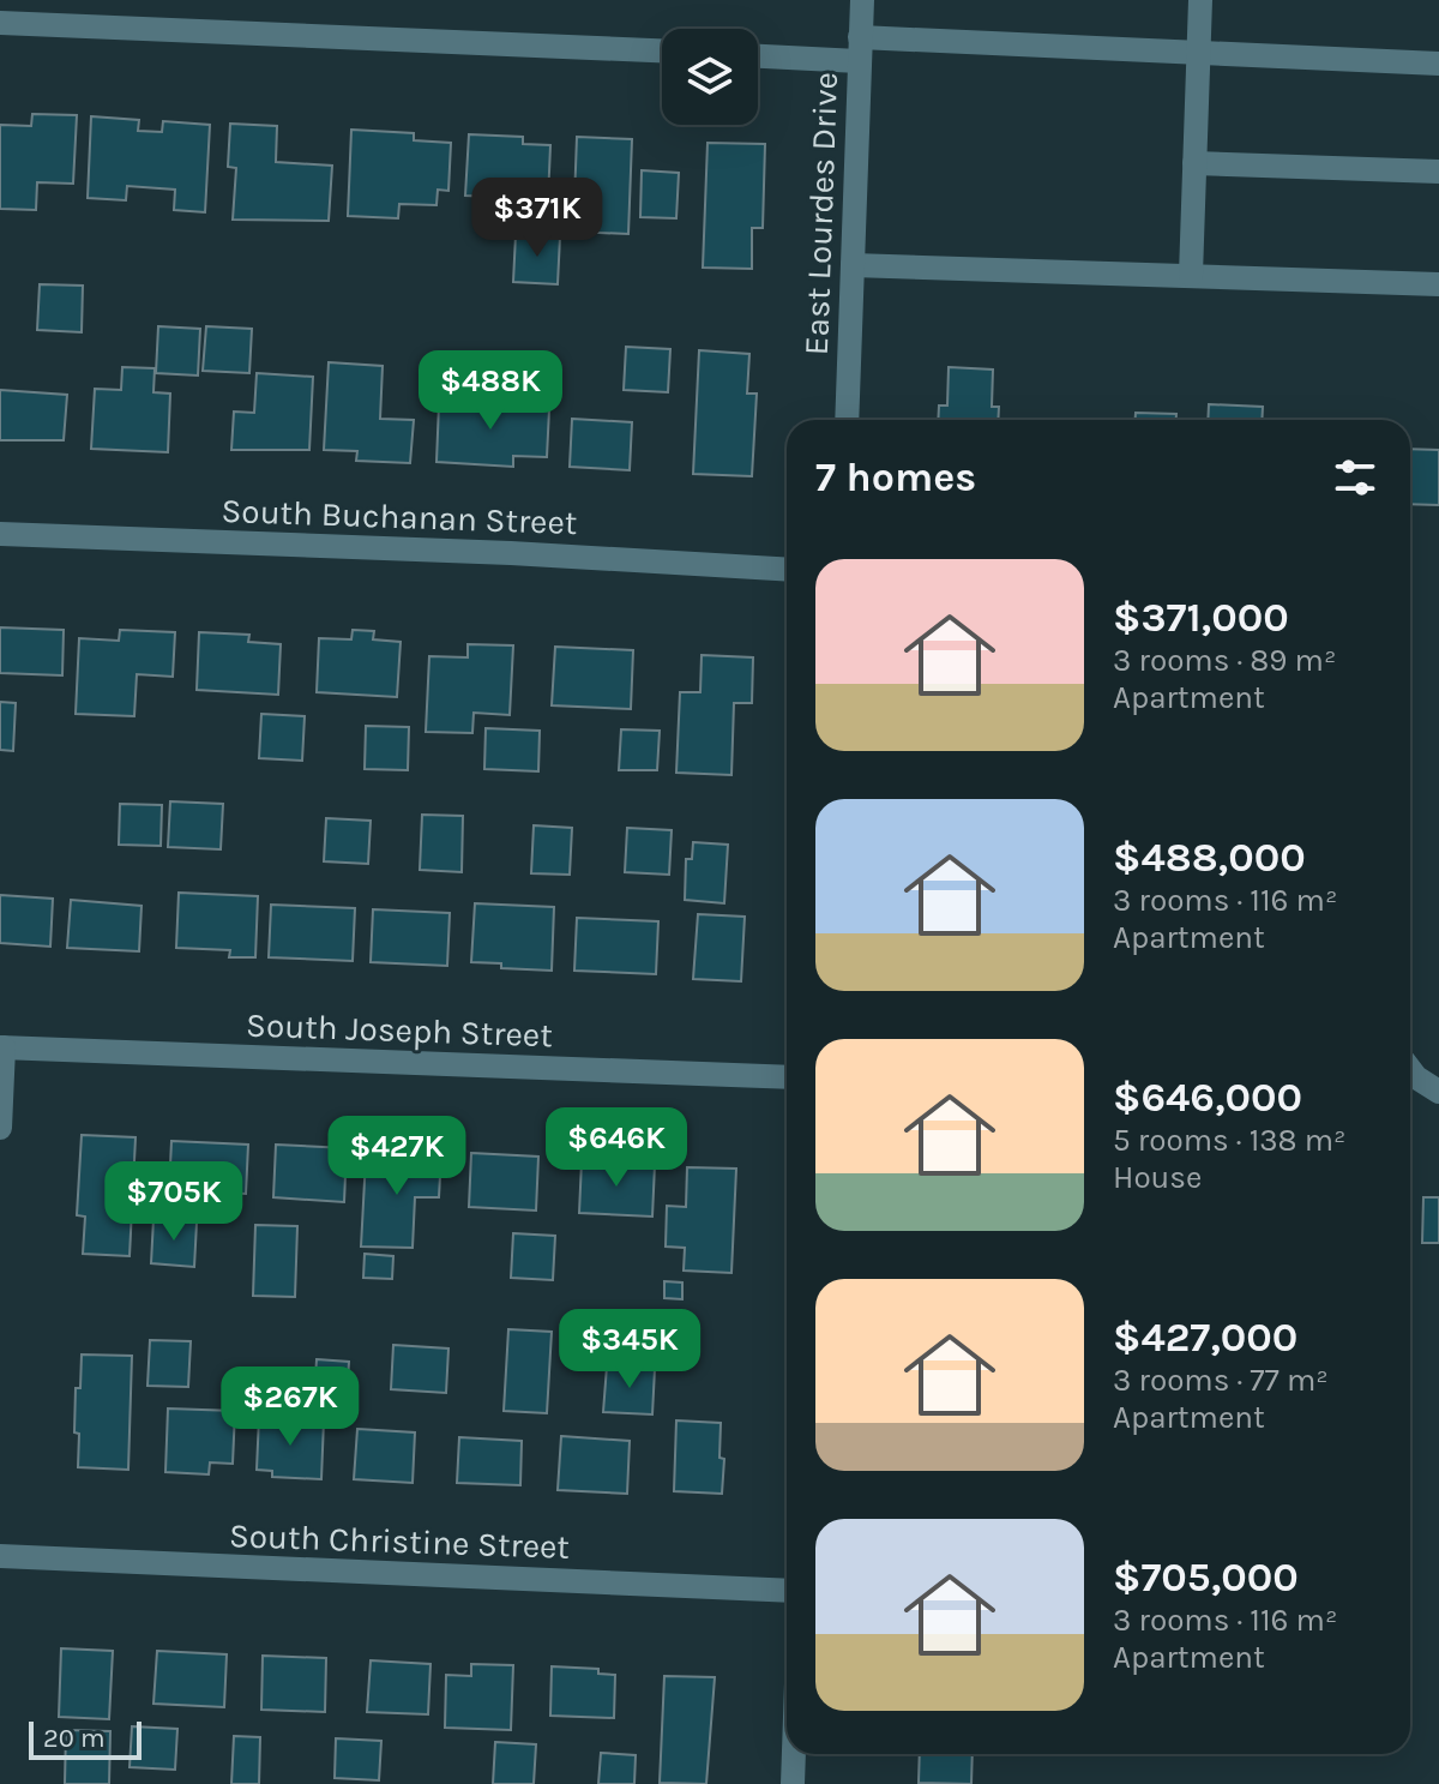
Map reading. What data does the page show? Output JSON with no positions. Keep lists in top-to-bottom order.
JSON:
{
  "streets": {
    "street": [
      "East Lourdes Drive",
      "South Buchanan Street",
      "South Joseph Street",
      "South Christine Street"
    ]
  },
  "scale_bar": "20 m",
  "page": {
    "price": [
      "$371K",
      "$488K",
      "$646K",
      "$427K",
      "$705K",
      "$345K",
      "$267K"
    ],
    "heading": "7 homes",
    "list": [
      {
        "name": "$371,000",
        "note": "3 rooms · 89 m² · Apartment"
      },
      {
        "name": "$488,000",
        "note": "3 rooms · 116 m² · Apartment"
      },
      {
        "name": "$646,000",
        "note": "5 rooms · 138 m² · House"
      },
      {
        "name": "$427,000",
        "note": "3 rooms · 77 m² · Apartment"
      },
      {
        "name": "$705,000",
        "note": "3 rooms · 116 m² · Apartment"
      }
    ],
    "scale": "20 m"
  }
}
